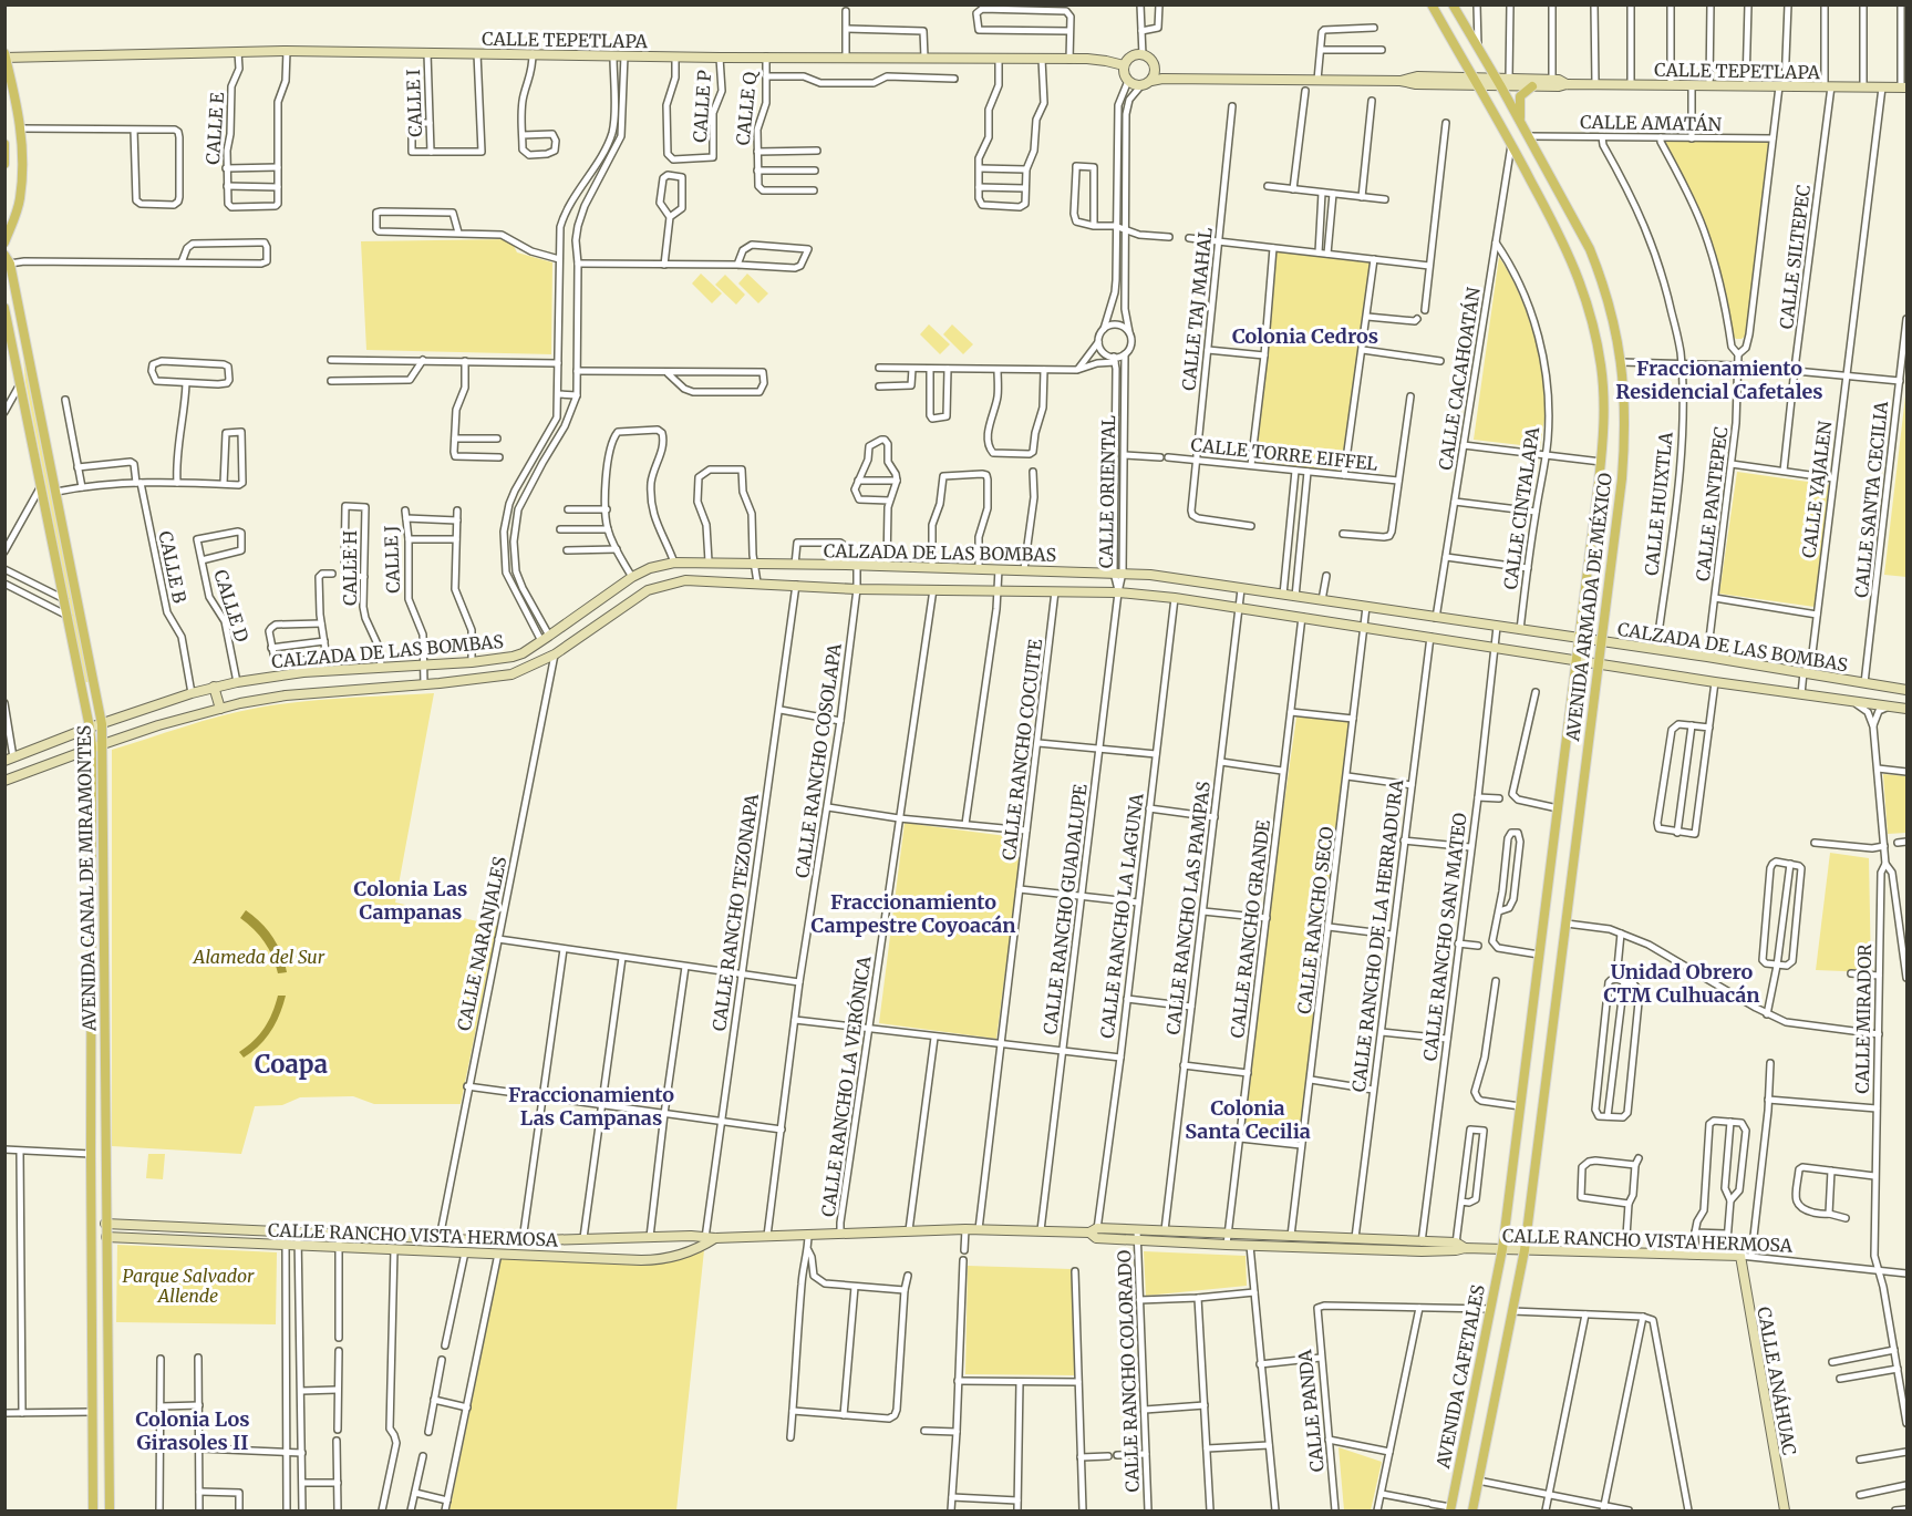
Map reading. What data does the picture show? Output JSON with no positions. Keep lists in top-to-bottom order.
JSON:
{
  "streets": {
    "main road": ["AVENIDA ARMADA DE MÉXICO", "AVENIDA CANAL DE MIRAMONTES", "AVENIDA CAFETALES"],
    "street": [
      "CALLE TEPETLAPA",
      "CALLE I",
      "CALLE P",
      "CALLE Q",
      "CALLE AMATÁN",
      "CALLE E",
      "CALLE SILTEPEC",
      "CALLE TAJ MAHAL",
      "CALLE CACAHOATÁN",
      "CALLE TORRE EIFFEL",
      "CALLE YAJALEN",
      "CALLE ORIENTAL",
      "CALLE SANTA CECILIA",
      "CALLE HUIXTLA",
      "CALLE PANTEPEC",
      "CALLE CINTALAPA",
      "CALZADA DE LAS BOMBAS",
      "CALLE J",
      "CALLE B",
      "CALLE H",
      "CALLE D",
      "CALLE RANCHO COCUITE",
      "CALLE RANCHO COSOLAPA",
      "CALLE RANCHO LAS PAMPAS",
      "CALLE RANCHO GUADALUPE",
      "CALLE RANCHO TEZONAPA",
      "CALLE RANCHO LA LAGUNA",
      "CALLE RANCHO SECO",
      "CALLE RANCHO GRANDE",
      "CALLE RANCHO DE LA HERRADURA",
      "CALLE RANCHO SAN MATEO",
      "CALLE NARANJALES",
      "CALLE MIRADOR",
      "CALLE RANCHO LA VERÓNICA",
      "CALLE RANCHO VISTA HERMOSA",
      "CALLE RANCHO COLORADO",
      "CALLE ANÁHUAC",
      "CALLE PANDA"
    ]
  },
  "crossings": [
    ["CALLE TEPETLAPA", "CALLE I"],
    ["CALLE TEPETLAPA", "CALLE P"],
    ["CALLE TEPETLAPA", "CALLE Q"],
    ["CALLE TEPETLAPA", "CALLE E"],
    ["CALLE TEPETLAPA", "CALLE SILTEPEC"],
    ["CALLE TEPETLAPA", "CALLE YAJALEN"],
    ["CALLE TEPETLAPA", "CALLE PANTEPEC"],
    ["CALLE TEPETLAPA", "AVENIDA ARMADA DE MÉXICO"],
    ["CALLE AMATÁN", "CALLE HUIXTLA"],
    ["CALLE AMATÁN", "CALLE PANTEPEC"],
    ["CALLE AMATÁN", "AVENIDA ARMADA DE MÉXICO"],
    ["CALLE TAJ MAHAL", "CALLE TORRE EIFFEL"],
    ["CALLE CACAHOATÁN", "CALLE CINTALAPA"],
    ["CALLE CACAHOATÁN", "CALZADA DE LAS BOMBAS"],
    ["CALLE CACAHOATÁN", "AVENIDA ARMADA DE MÉXICO"],
    ["CALLE YAJALEN", "CALZADA DE LAS BOMBAS"],
    ["CALLE ORIENTAL", "CALZADA DE LAS BOMBAS"],
    ["CALLE ORIENTAL", "CALLE RANCHO GUADALUPE"],
    ["CALLE SANTA CECILIA", "CALZADA DE LAS BOMBAS"],
    ["CALLE HUIXTLA", "CALZADA DE LAS BOMBAS"],
    ["CALLE PANTEPEC", "CALZADA DE LAS BOMBAS"],
    ["CALLE CINTALAPA", "CALZADA DE LAS BOMBAS"],
    ["CALZADA DE LAS BOMBAS", "CALLE J"],
    ["CALZADA DE LAS BOMBAS", "CALLE B"],
    ["CALZADA DE LAS BOMBAS", "CALLE H"],
    ["CALZADA DE LAS BOMBAS", "CALLE D"],
    ["CALZADA DE LAS BOMBAS", "AVENIDA ARMADA DE MÉXICO"],
    ["CALZADA DE LAS BOMBAS", "CALLE RANCHO COCUITE"],
    ["CALZADA DE LAS BOMBAS", "CALLE RANCHO COSOLAPA"],
    ["CALZADA DE LAS BOMBAS", "AVENIDA CANAL DE MIRAMONTES"],
    ["CALZADA DE LAS BOMBAS", "CALLE RANCHO LAS PAMPAS"],
    ["CALZADA DE LAS BOMBAS", "CALLE RANCHO GUADALUPE"],
    ["CALZADA DE LAS BOMBAS", "CALLE RANCHO TEZONAPA"],
    ["CALZADA DE LAS BOMBAS", "CALLE RANCHO LA LAGUNA"],
    ["CALZADA DE LAS BOMBAS", "CALLE RANCHO SECO"],
    ["CALZADA DE LAS BOMBAS", "CALLE RANCHO GRANDE"],
    ["CALZADA DE LAS BOMBAS", "CALLE RANCHO DE LA HERRADURA"],
    ["CALZADA DE LAS BOMBAS", "CALLE RANCHO SAN MATEO"],
    ["CALZADA DE LAS BOMBAS", "CALLE NARANJALES"],
    ["CALZADA DE LAS BOMBAS", "CALLE RANCHO LA VERÓNICA"],
    ["AVENIDA ARMADA DE MÉXICO", "CALLE RANCHO VISTA HERMOSA"],
    ["AVENIDA ARMADA DE MÉXICO", "AVENIDA CAFETALES"],
    ["CALLE RANCHO COCUITE", "CALLE RANCHO VISTA HERMOSA"],
    ["CALLE RANCHO COSOLAPA", "CALLE RANCHO VISTA HERMOSA"],
    ["AVENIDA CANAL DE MIRAMONTES", "CALLE RANCHO VISTA HERMOSA"],
    ["CALLE RANCHO LAS PAMPAS", "CALLE RANCHO VISTA HERMOSA"],
    ["CALLE RANCHO GUADALUPE", "CALLE RANCHO VISTA HERMOSA"],
    ["CALLE RANCHO TEZONAPA", "CALLE RANCHO VISTA HERMOSA"],
    ["CALLE RANCHO LA LAGUNA", "CALLE RANCHO VISTA HERMOSA"],
    ["CALLE RANCHO SECO", "CALLE RANCHO VISTA HERMOSA"],
    ["CALLE RANCHO GRANDE", "CALLE RANCHO VISTA HERMOSA"],
    ["CALLE RANCHO DE LA HERRADURA", "CALLE RANCHO VISTA HERMOSA"],
    ["CALLE RANCHO SAN MATEO", "CALLE RANCHO VISTA HERMOSA"],
    ["CALLE NARANJALES", "CALLE RANCHO VISTA HERMOSA"],
    ["CALLE MIRADOR", "CALLE RANCHO VISTA HERMOSA"],
    ["CALLE RANCHO LA VERÓNICA", "CALLE RANCHO VISTA HERMOSA"],
    ["CALLE RANCHO VISTA HERMOSA", "CALLE RANCHO COLORADO"],
    ["CALLE RANCHO VISTA HERMOSA", "AVENIDA CAFETALES"],
    ["CALLE RANCHO VISTA HERMOSA", "CALLE ANÁHUAC"]
  ],
  "districts": [
    "Colonia Cedros",
    "Fraccionamiento Residencial Cafetales",
    "Colonia Las Campanas",
    "Fraccionamiento Campestre Coyoacán",
    "Unidad Obrero CTM Culhuacán",
    "Coapa",
    "Fraccionamiento Las Campanas",
    "Colonia Santa Cecilia",
    "Colonia Los Girasoles II"
  ],
  "parks": ["Alameda del Sur", "Parque Salvador Allende"]
}
